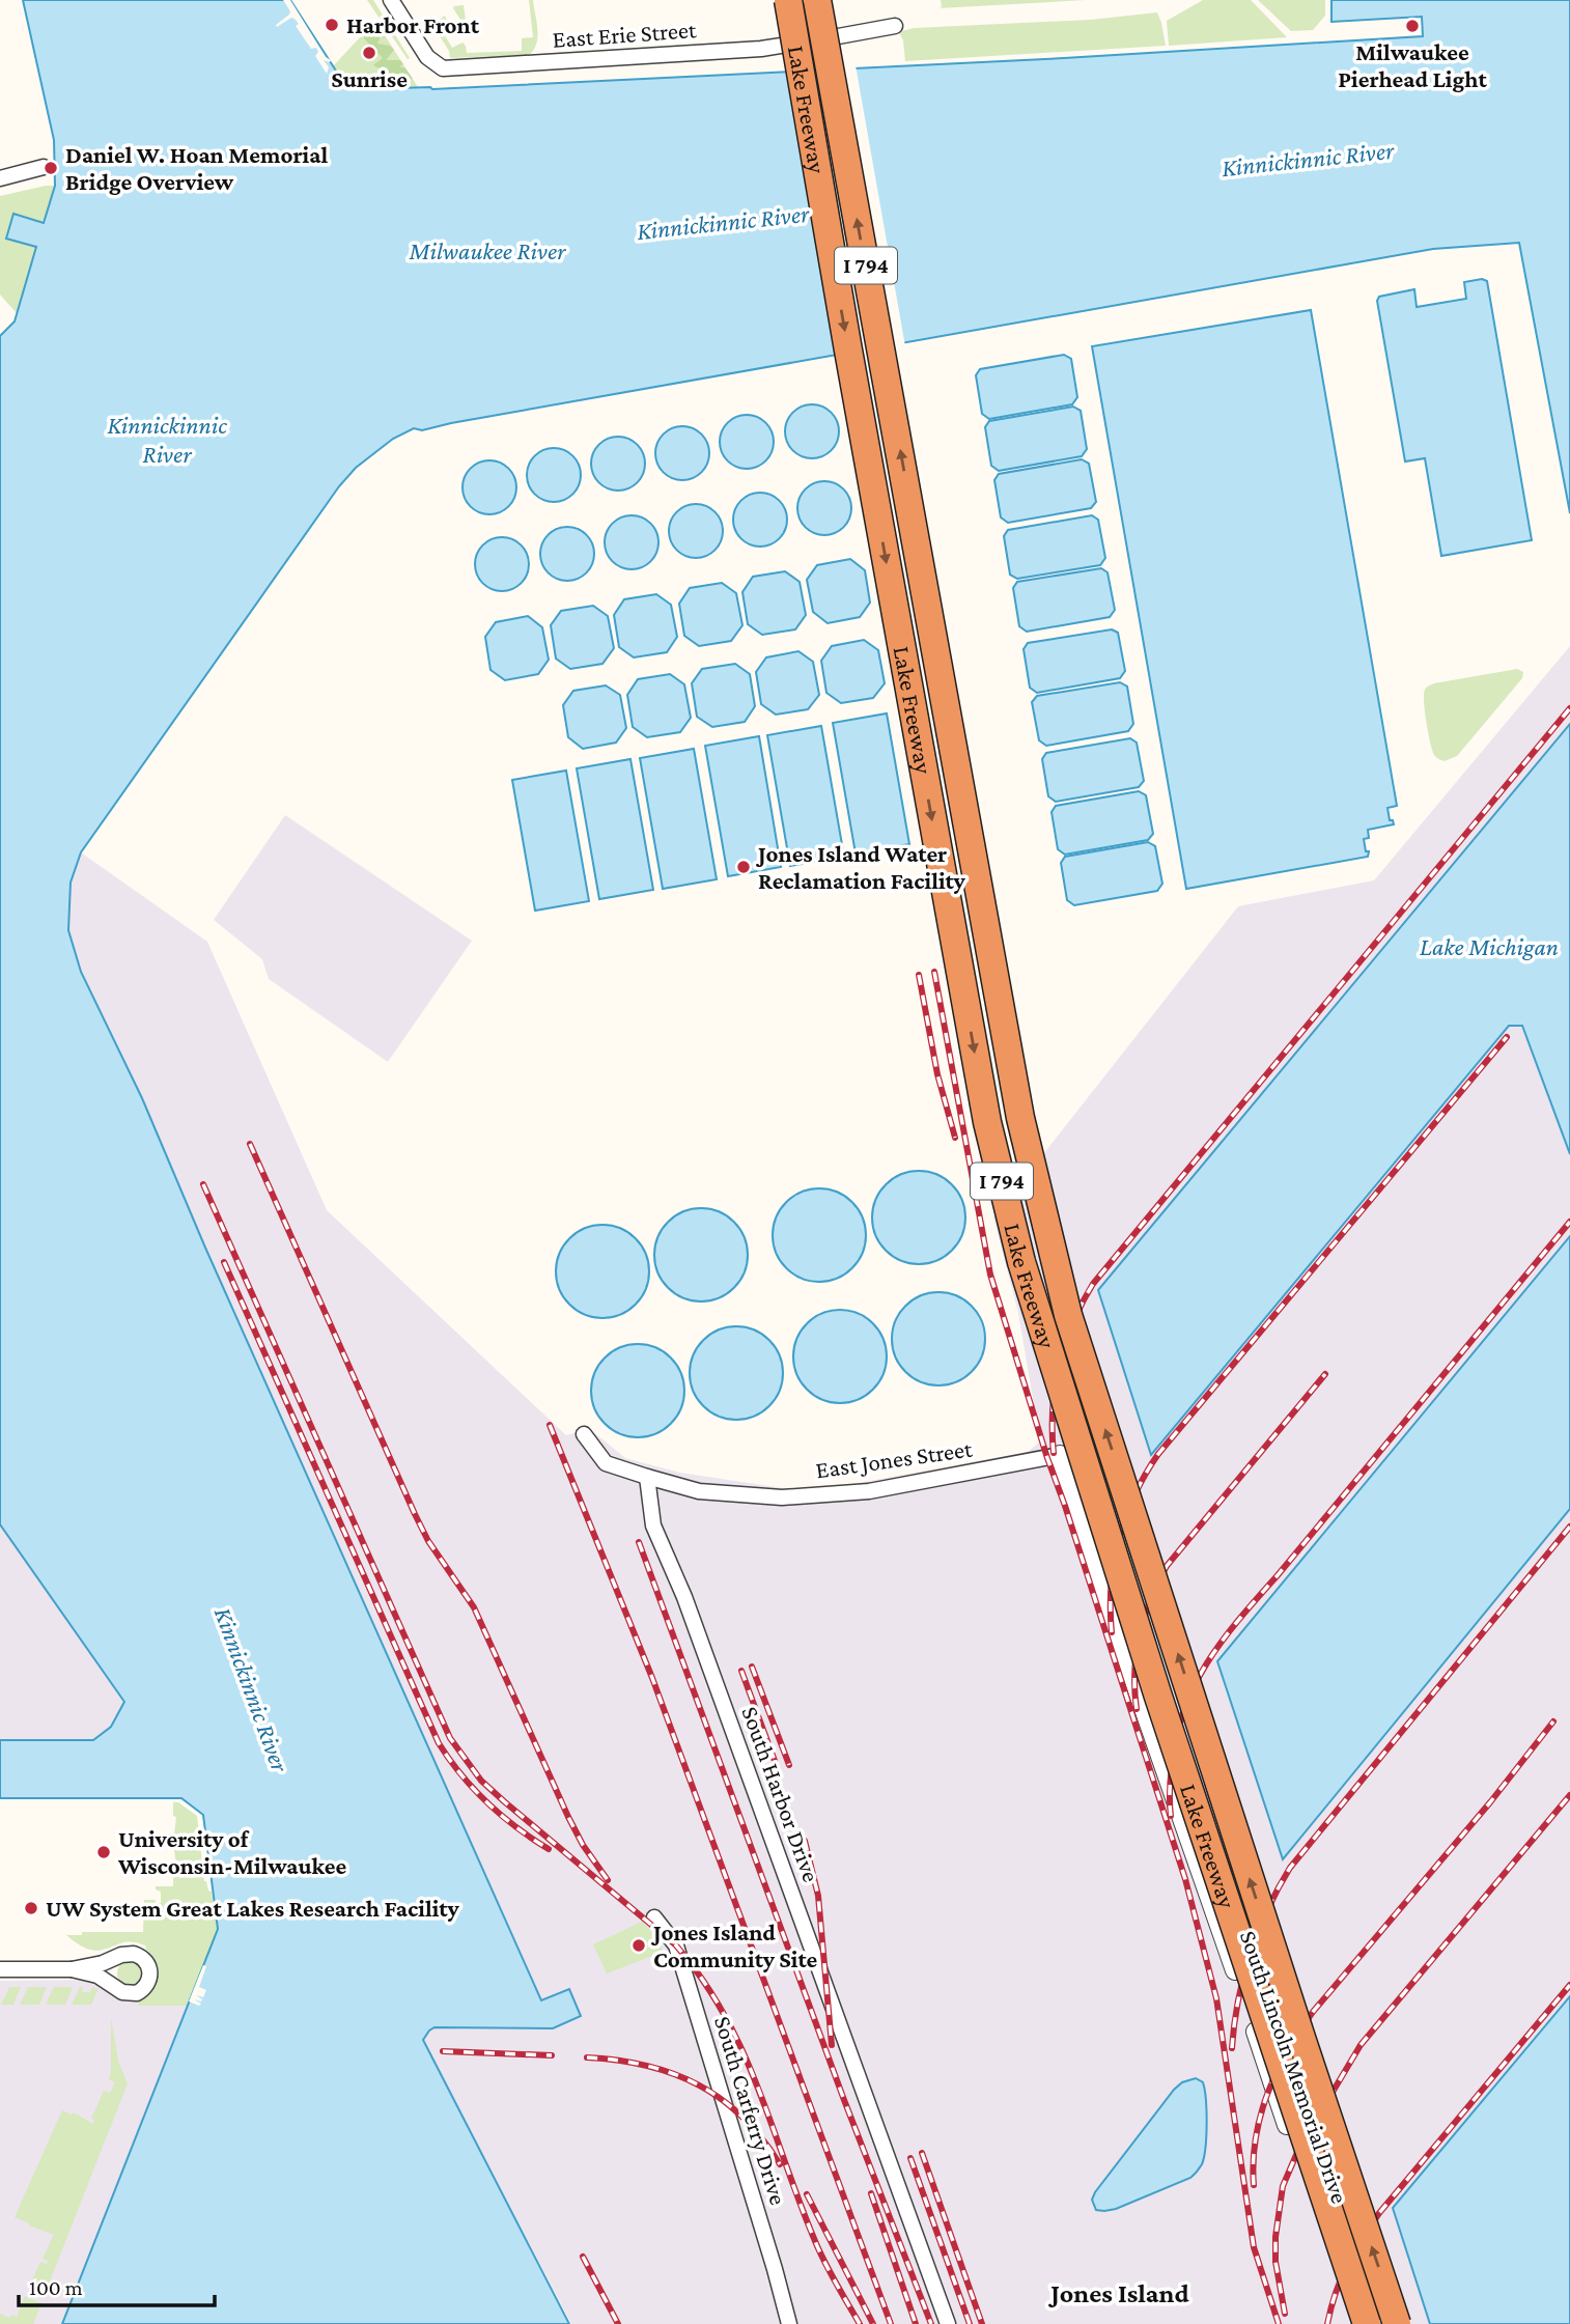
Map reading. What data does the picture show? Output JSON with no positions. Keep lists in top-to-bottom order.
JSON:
{
  "streets": {
    "highway": ["Lake Freeway", "I 794"],
    "street": [
      "East Erie Street",
      "East Jones Street",
      "South Harbor Drive",
      "South Lincoln Memorial Drive",
      "South Carferry Drive"
    ]
  },
  "crossings": [
    ["East Jones Street", "South Harbor Drive"],
    ["East Jones Street", "South Lincoln Memorial Drive"]
  ],
  "districts": ["Jones Island"],
  "water": ["Kinnickinnic River", "Milwaukee River", "Lake Michigan"],
  "places": [
    "Harbor Front",
    "Milwaukee Pierhead Light",
    "Sunrise",
    "Daniel W. Hoan Memorial Bridge Overview",
    "Jones Island Water Reclamation Facility",
    "University of Wisconsin-Milwaukee",
    "UW System Great Lakes Research Facility",
    "Jones Island Community Site"
  ],
  "scale_bar": "100 m"
}
